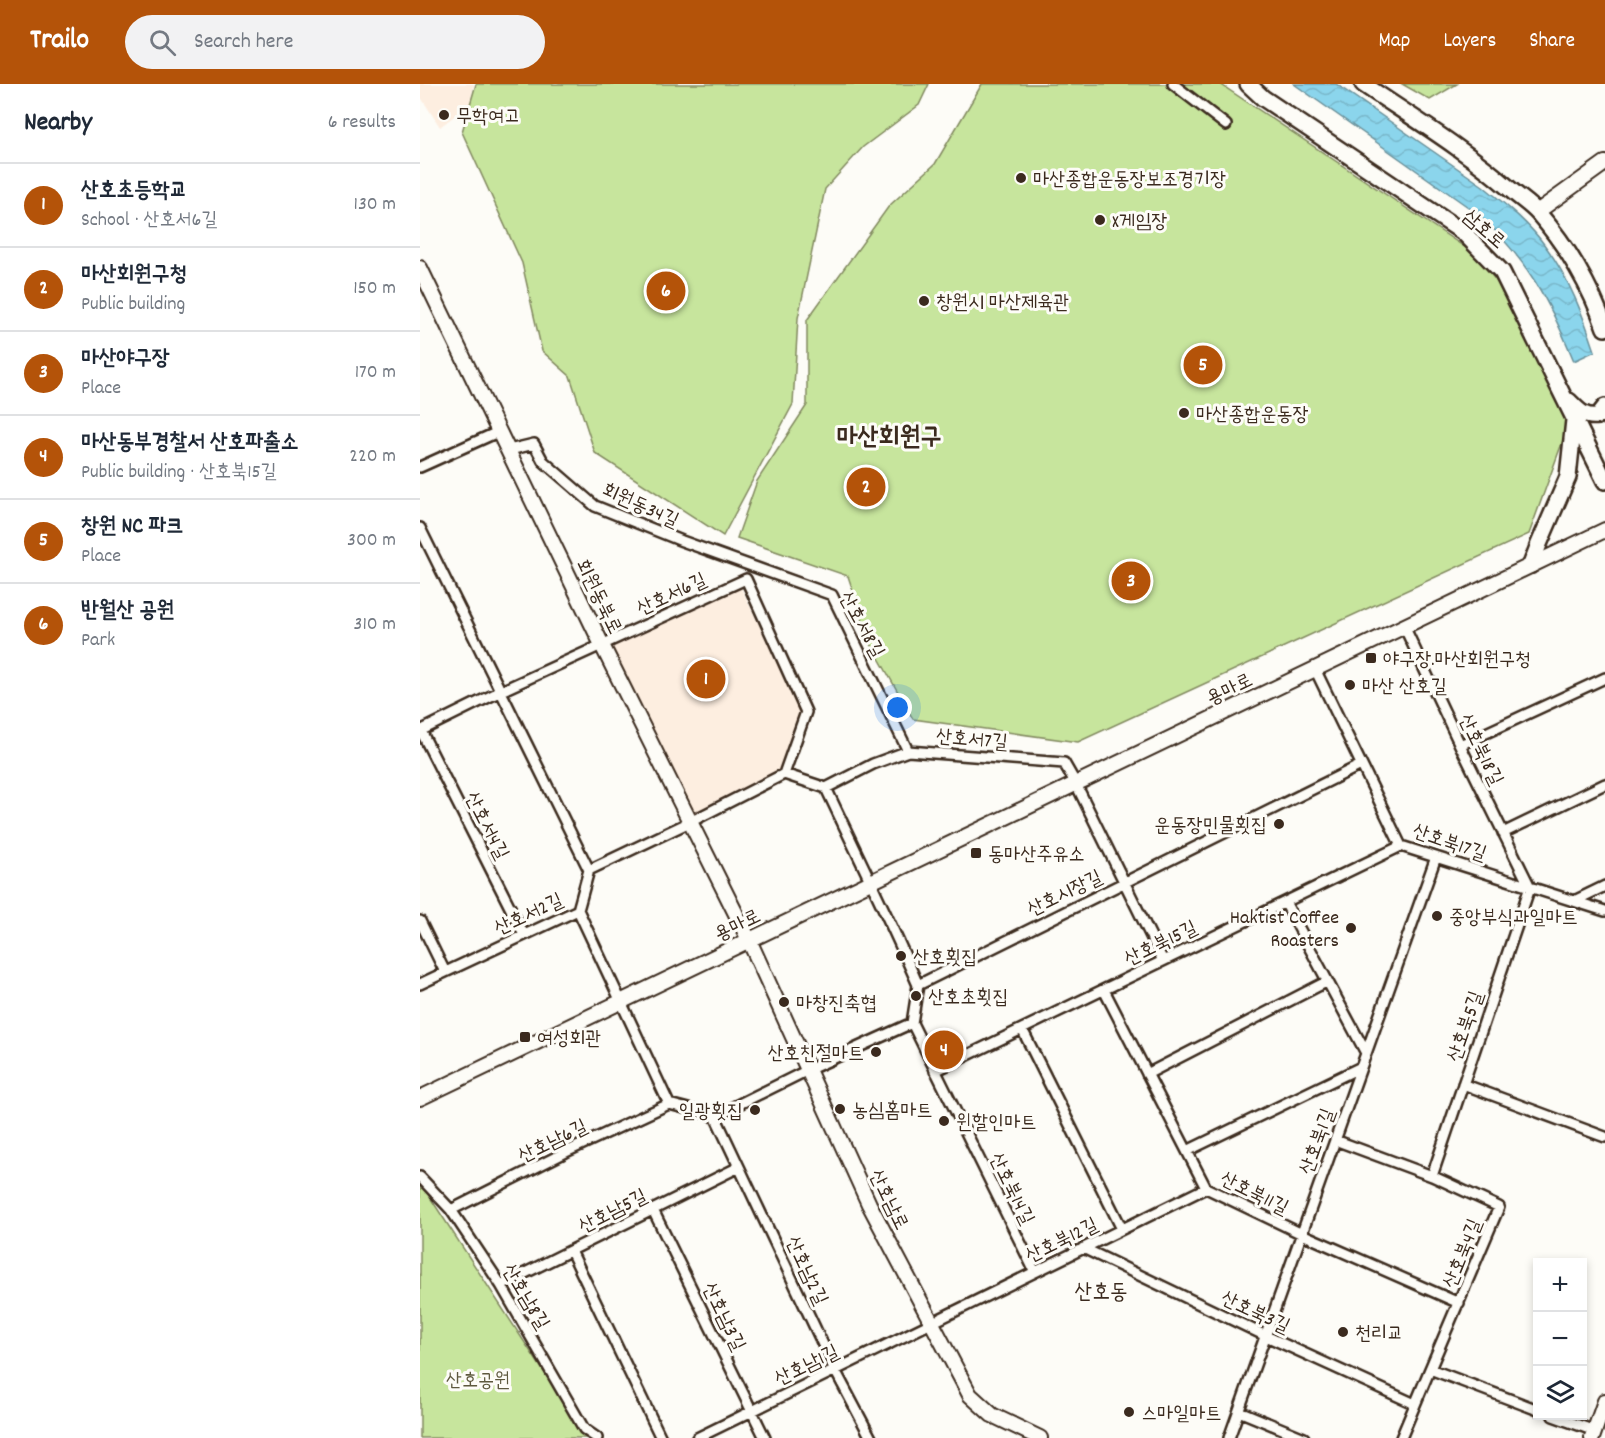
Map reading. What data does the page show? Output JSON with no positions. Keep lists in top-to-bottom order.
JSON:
{
  "streets": {
    "main road": [
      "삼호로",
      "회원동북로",
      "용마로",
      "산호남로"
    ],
    "street": [
      "회원동34길",
      "산호서6길",
      "산호서8길",
      "산호서7길",
      "산호북18길",
      "산호서4길",
      "산호북17길",
      "산호시장길",
      "산호서2길",
      "산호북15길",
      "산호북5길",
      "산호남6길",
      "산호북1길",
      "산호북14길",
      "산호북11길",
      "산호남5길",
      "산호북12길",
      "산호북4길",
      "산호남2길",
      "산호남8길",
      "산호북3길",
      "산호남3길",
      "산호남1길"
    ]
  },
  "crossings": [
    ["회원동34길", "회원동북로"],
    ["회원동34길", "산호서8길"],
    ["산호서6길", "회원동북로"],
    ["산호서6길", "산호서4길"],
    ["회원동북로", "용마로"],
    ["회원동북로", "산호남로"],
    ["산호서8길", "산호서7길"],
    ["용마로", "산호서7길"],
    ["용마로", "산호북18길"],
    ["용마로", "산호북17길"],
    ["용마로", "산호남로"],
    ["산호북18길", "산호북17길"],
    ["산호북18길", "산호북5길"],
    ["산호서4길", "산호서2길"],
    ["산호북17길", "산호시장길"],
    ["산호북17길", "산호북15길"],
    ["산호북17길", "산호북5길"],
    ["산호북17길", "산호북1길"],
    ["산호북15길", "산호북14길"],
    ["산호북15길", "산호북11길"],
    ["산호북5길", "산호북4길"],
    ["산호남6길", "산호남8길"],
    ["산호북1길", "산호북11길"],
    ["산호북1길", "산호북4길"],
    ["산호북1길", "산호북3길"],
    ["산호북14길", "산호북12길"],
    ["산호북11길", "산호북12길"],
    ["산호북11길", "산호북4길"],
    ["산호남로", "산호북12길"],
    ["산호남로", "산호남1길"],
    ["산호남5길", "산호남2길"],
    ["산호남5길", "산호남8길"],
    ["산호남5길", "산호남3길"],
    ["산호북12길", "산호북3길"],
    ["산호북12길", "산호남1길"],
    ["산호북4길", "산호북3길"],
    ["산호남2길", "산호남1길"],
    ["산호남3길", "산호남1길"]
  ],
  "districts": ["마산회원구", "산호동"],
  "parks": ["산호공원"],
  "places": {
    "other": [
      "무학여고",
      "마산종합운동장보조경기장",
      "X게임장",
      "창원시 마산제육관",
      "마산종합운동장",
      "마산 산호길",
      "운동장민물횟집",
      "중앙부식과일마트",
      "Haktist Coffee Roasters",
      "산호횟집",
      "산호초횟집",
      "마창진축협",
      "산호친절마트",
      "농심홈마트",
      "일광횟집",
      "윈할인마트",
      "천리교",
      "스마일마트"
    ],
    "transit": ["야구장.마산회원구청", "동마산주유소", "여성회관"]
  },
  "page": {
    "header": "Trailo",
    "search": "Search here",
    "nav": ["Map", "Layers", "Share"],
    "heading": ["Nearby", "6 results"],
    "list": [
      {
        "mark": "1",
        "name": "산호초등학교",
        "note": "School · 산호서6길",
        "value": "130 m"
      },
      {
        "mark": "2",
        "name": "마산회원구청",
        "note": "Public building",
        "value": "150 m"
      },
      {
        "mark": "3",
        "name": "마산야구장",
        "note": "Place",
        "value": "170 m"
      },
      {
        "mark": "4",
        "name": "마산동부경찰서 산호파출소",
        "note": "Public building · 산호북15길",
        "value": "220 m"
      },
      {
        "mark": "5",
        "name": "창원 NC 파크",
        "note": "Place",
        "value": "300 m"
      },
      {
        "mark": "6",
        "name": "반월산 공원",
        "note": "Park",
        "value": "310 m"
      }
    ],
    "pins": [
      "6",
      "5",
      "2",
      "3",
      "1",
      "4"
    ],
    "map_buttons": ["+", "−"]
  }
}
